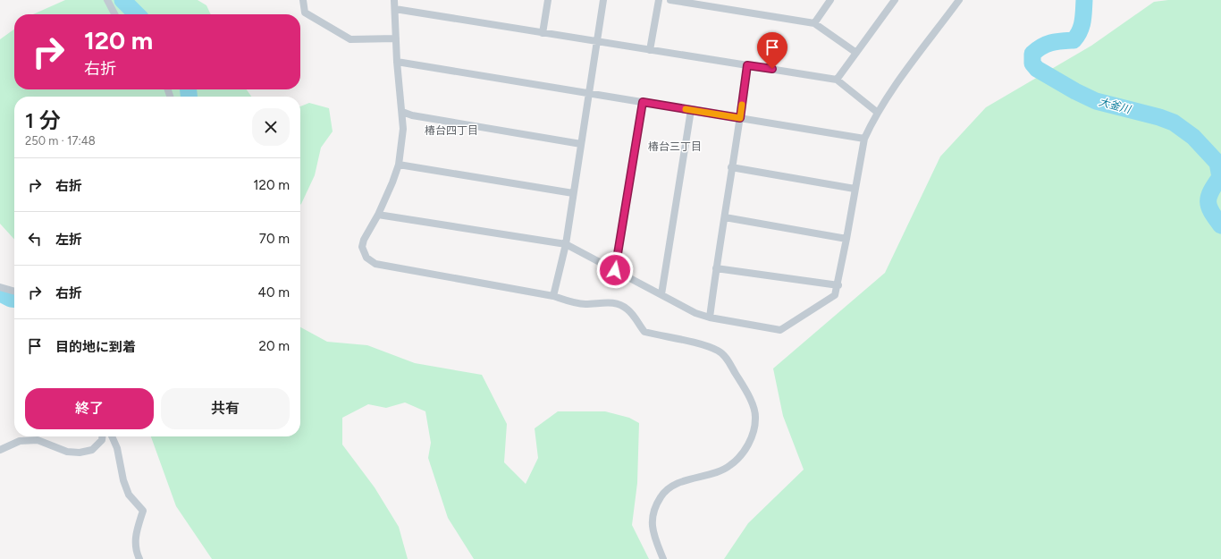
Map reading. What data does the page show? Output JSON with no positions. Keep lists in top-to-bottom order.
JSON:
{
  "districts": ["椿台四丁目", "椿台三丁目"],
  "water": ["大釜川"],
  "page": {
    "turn": ["120 m", "右折"],
    "heading": ["1 分", "250 m · 17:48"],
    "list": [
      {
        "name": "右折",
        "value": "120 m"
      },
      {
        "name": "左折",
        "value": "70 m"
      },
      {
        "name": "右折",
        "value": "40 m"
      },
      {
        "name": "目的地に到着",
        "value": "20 m"
      }
    ],
    "buttons": ["終了", "共有"]
  }
}
